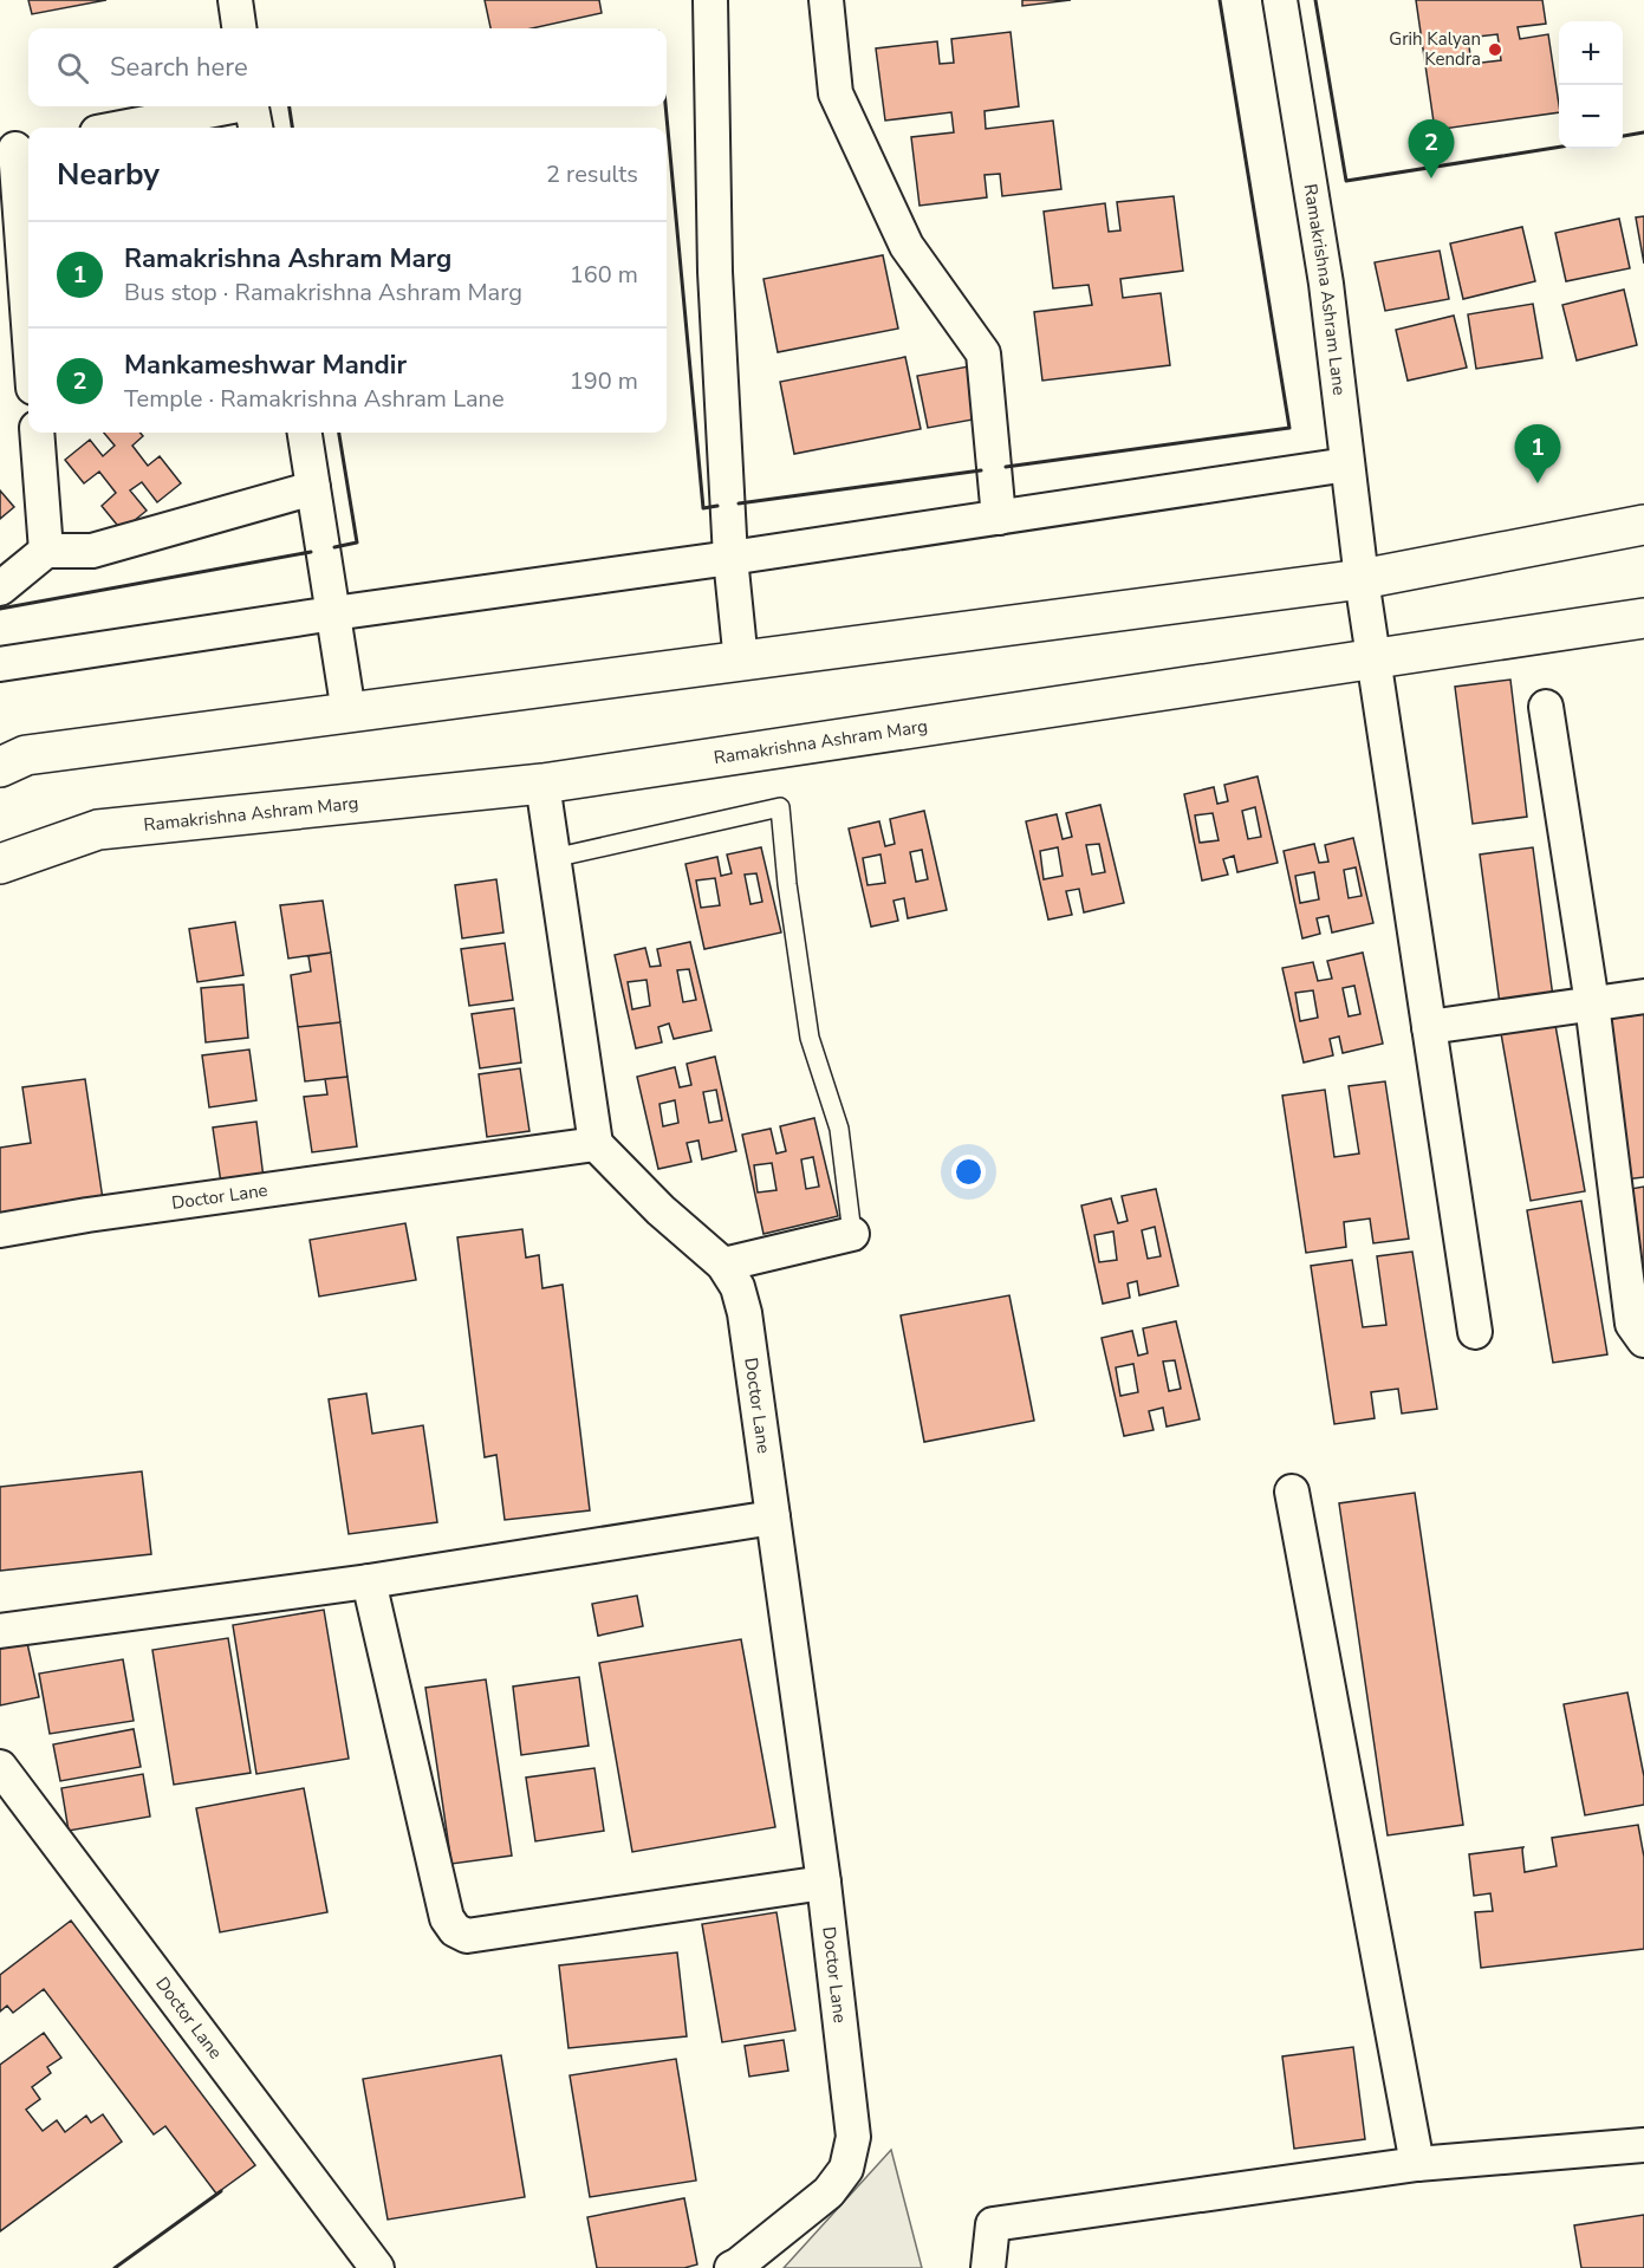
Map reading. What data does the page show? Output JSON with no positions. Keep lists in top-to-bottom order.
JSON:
{
  "streets": {
    "street": ["Ramakrishna Ashram Lane", "Ramakrishna Ashram Marg", "Doctor Lane"]
  },
  "crossings": [
    ["Ramakrishna Ashram Lane", "Ramakrishna Ashram Marg"]
  ],
  "places": ["Grih Kalyan Kendra"],
  "page": {
    "map_buttons": ["+", "−"],
    "search": "Search here",
    "pins": ["2", "1"],
    "heading": ["Nearby", "2 results"],
    "list": [
      {
        "mark": "1",
        "name": "Ramakrishna Ashram Marg",
        "note": "Bus stop · Ramakrishna Ashram Marg",
        "value": "160 m"
      },
      {
        "mark": "2",
        "name": "Mankameshwar Mandir",
        "note": "Temple · Ramakrishna Ashram Lane",
        "value": "190 m"
      }
    ]
  }
}
